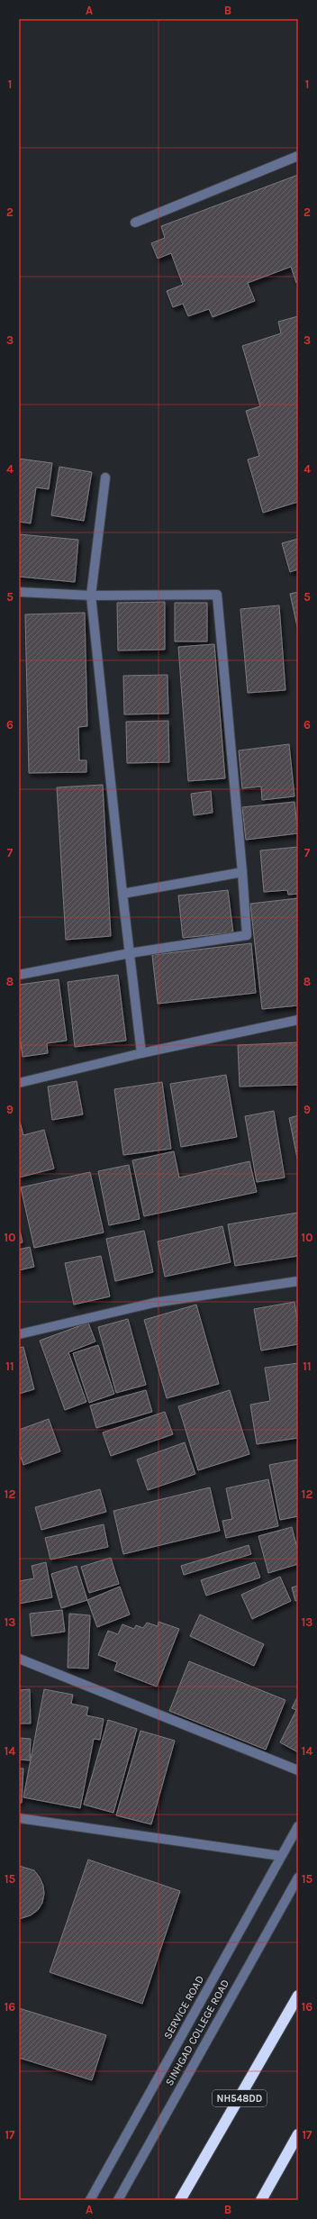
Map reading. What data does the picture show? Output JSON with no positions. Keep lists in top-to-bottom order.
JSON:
{
  "streets": {
    "highway": ["NH548DD"],
    "street": ["SERVICE ROAD", "SINHGAD COLLEGE ROAD"]
  },
  "grid": {
    "columns": ["A", "B"],
    "rows": [
      "1",
      "2",
      "3",
      "4",
      "5",
      "6",
      "7",
      "8",
      "9",
      "10",
      "11",
      "12",
      "13",
      "14",
      "15",
      "16",
      "17"
    ]
  }
}
